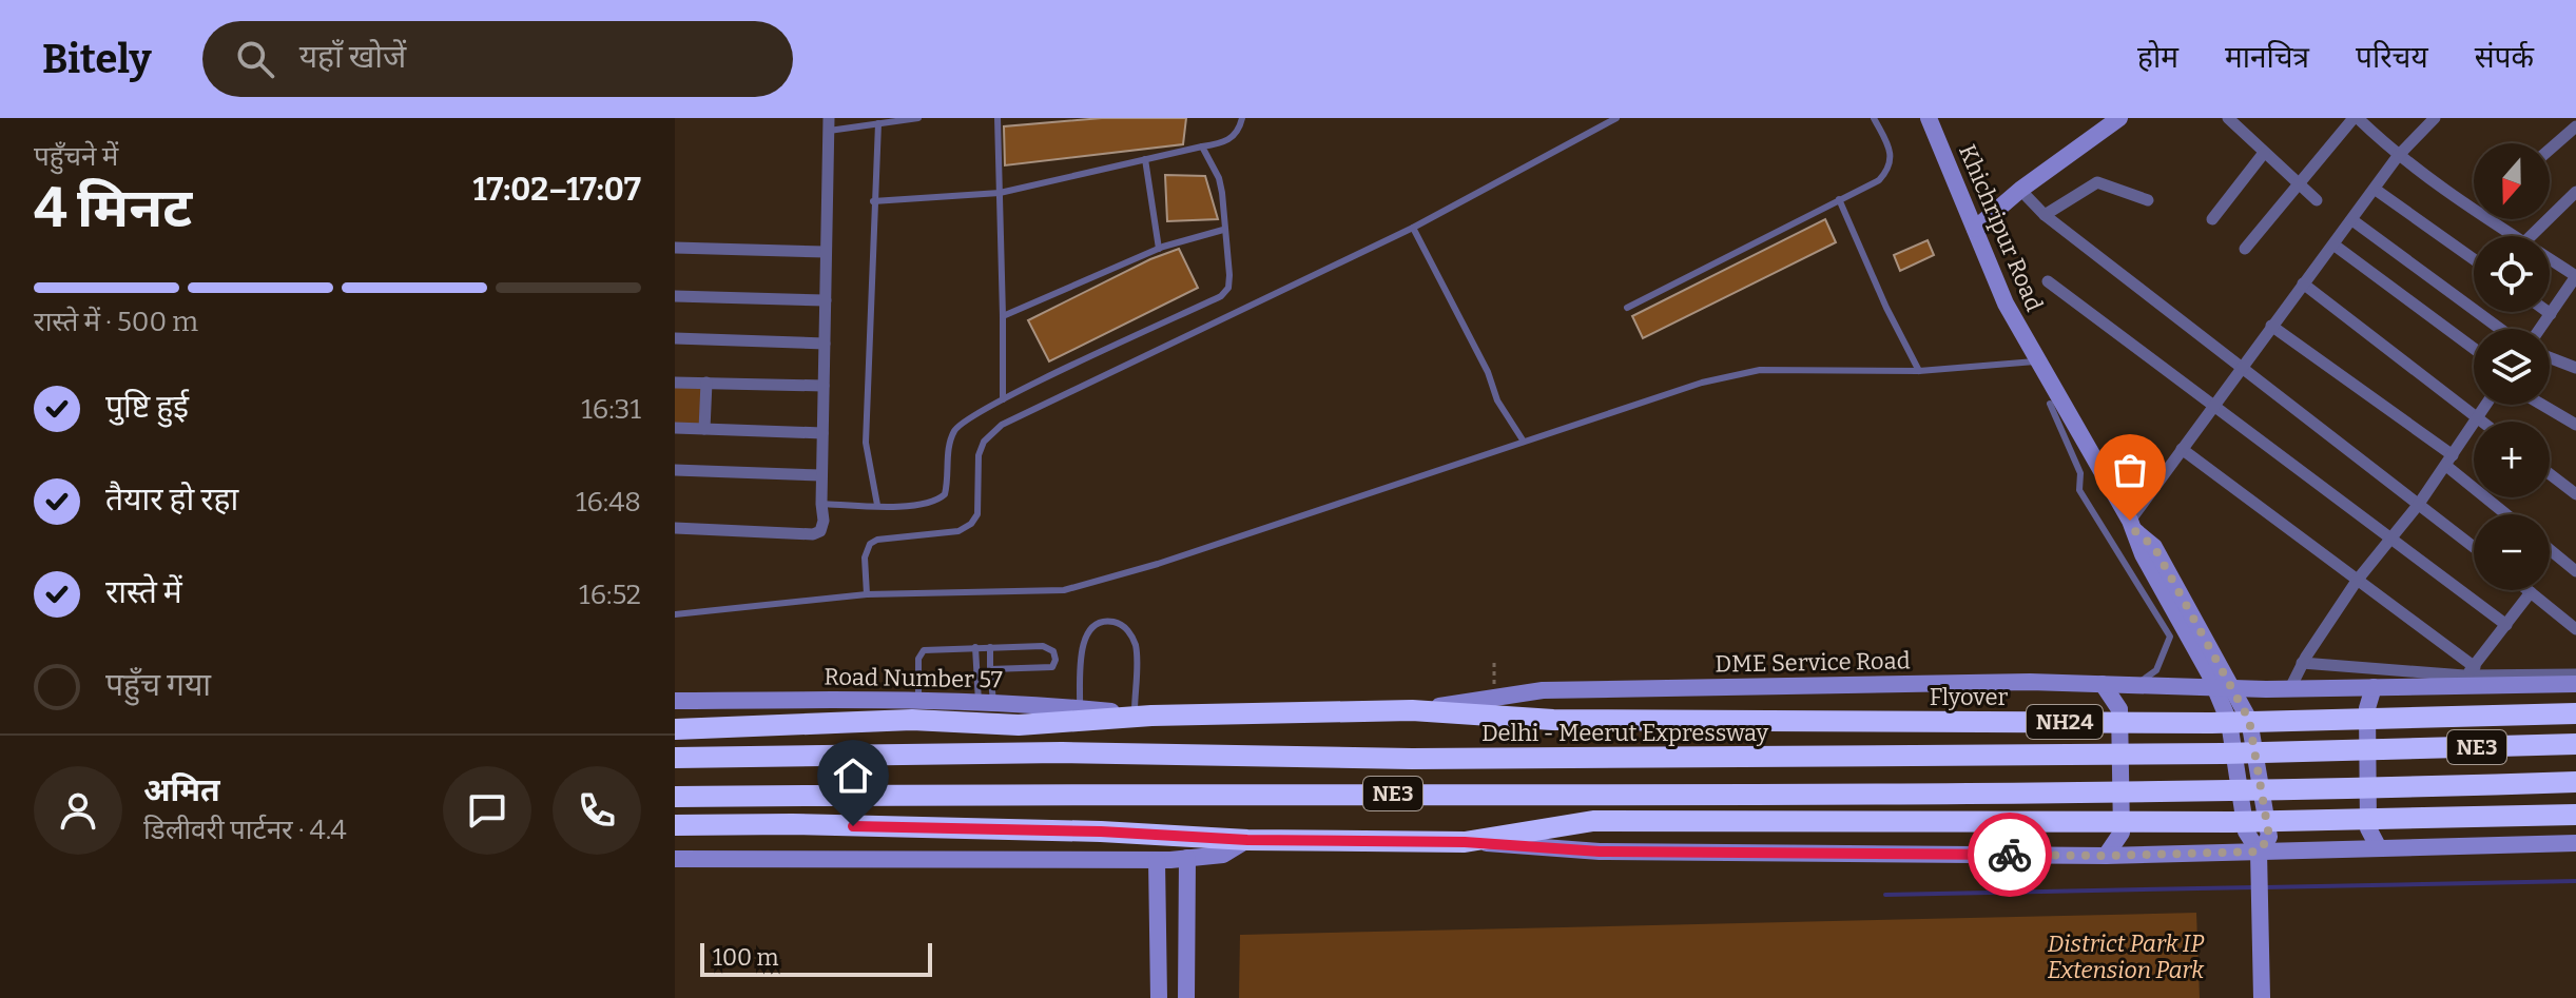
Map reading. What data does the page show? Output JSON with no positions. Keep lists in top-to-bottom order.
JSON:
{
  "streets": {
    "highway": [
      "Flyover",
      "NH24",
      "Delhi - Meerut Expressway",
      "NE3"
    ],
    "street": ["Khichripur Road", "DME Service Road", "Road Number 57"]
  },
  "crossings": [
    ["Khichripur Road", "DME Service Road"],
    ["DME Service Road", "Flyover"],
    ["Road Number 57", "Flyover"]
  ],
  "parks": ["District Park IP Extension Park"],
  "scale_bar": "100 m",
  "north": "bottom",
  "page": {
    "header": "Bitely",
    "search": "यहाँ खोजें",
    "nav": [
      "होम",
      "मानचित्र",
      "परिचय",
      "संपर्क"
    ],
    "heading": ["4 मिनट", "पहुँचने में", "17:02–17:07"],
    "panel": ["अमित", "डिलीवरी पार्टनर · 4.4"],
    "map_buttons": ["+", "−"],
    "bar": "रास्ते में · 500 m",
    "list": [
      ["पुष्टि हुई", "16:31"],
      ["तैयार हो रहा", "16:48"],
      ["रास्ते में", "16:52"],
      "पहुँच गया"
    ],
    "scale": "100 m"
  }
}
